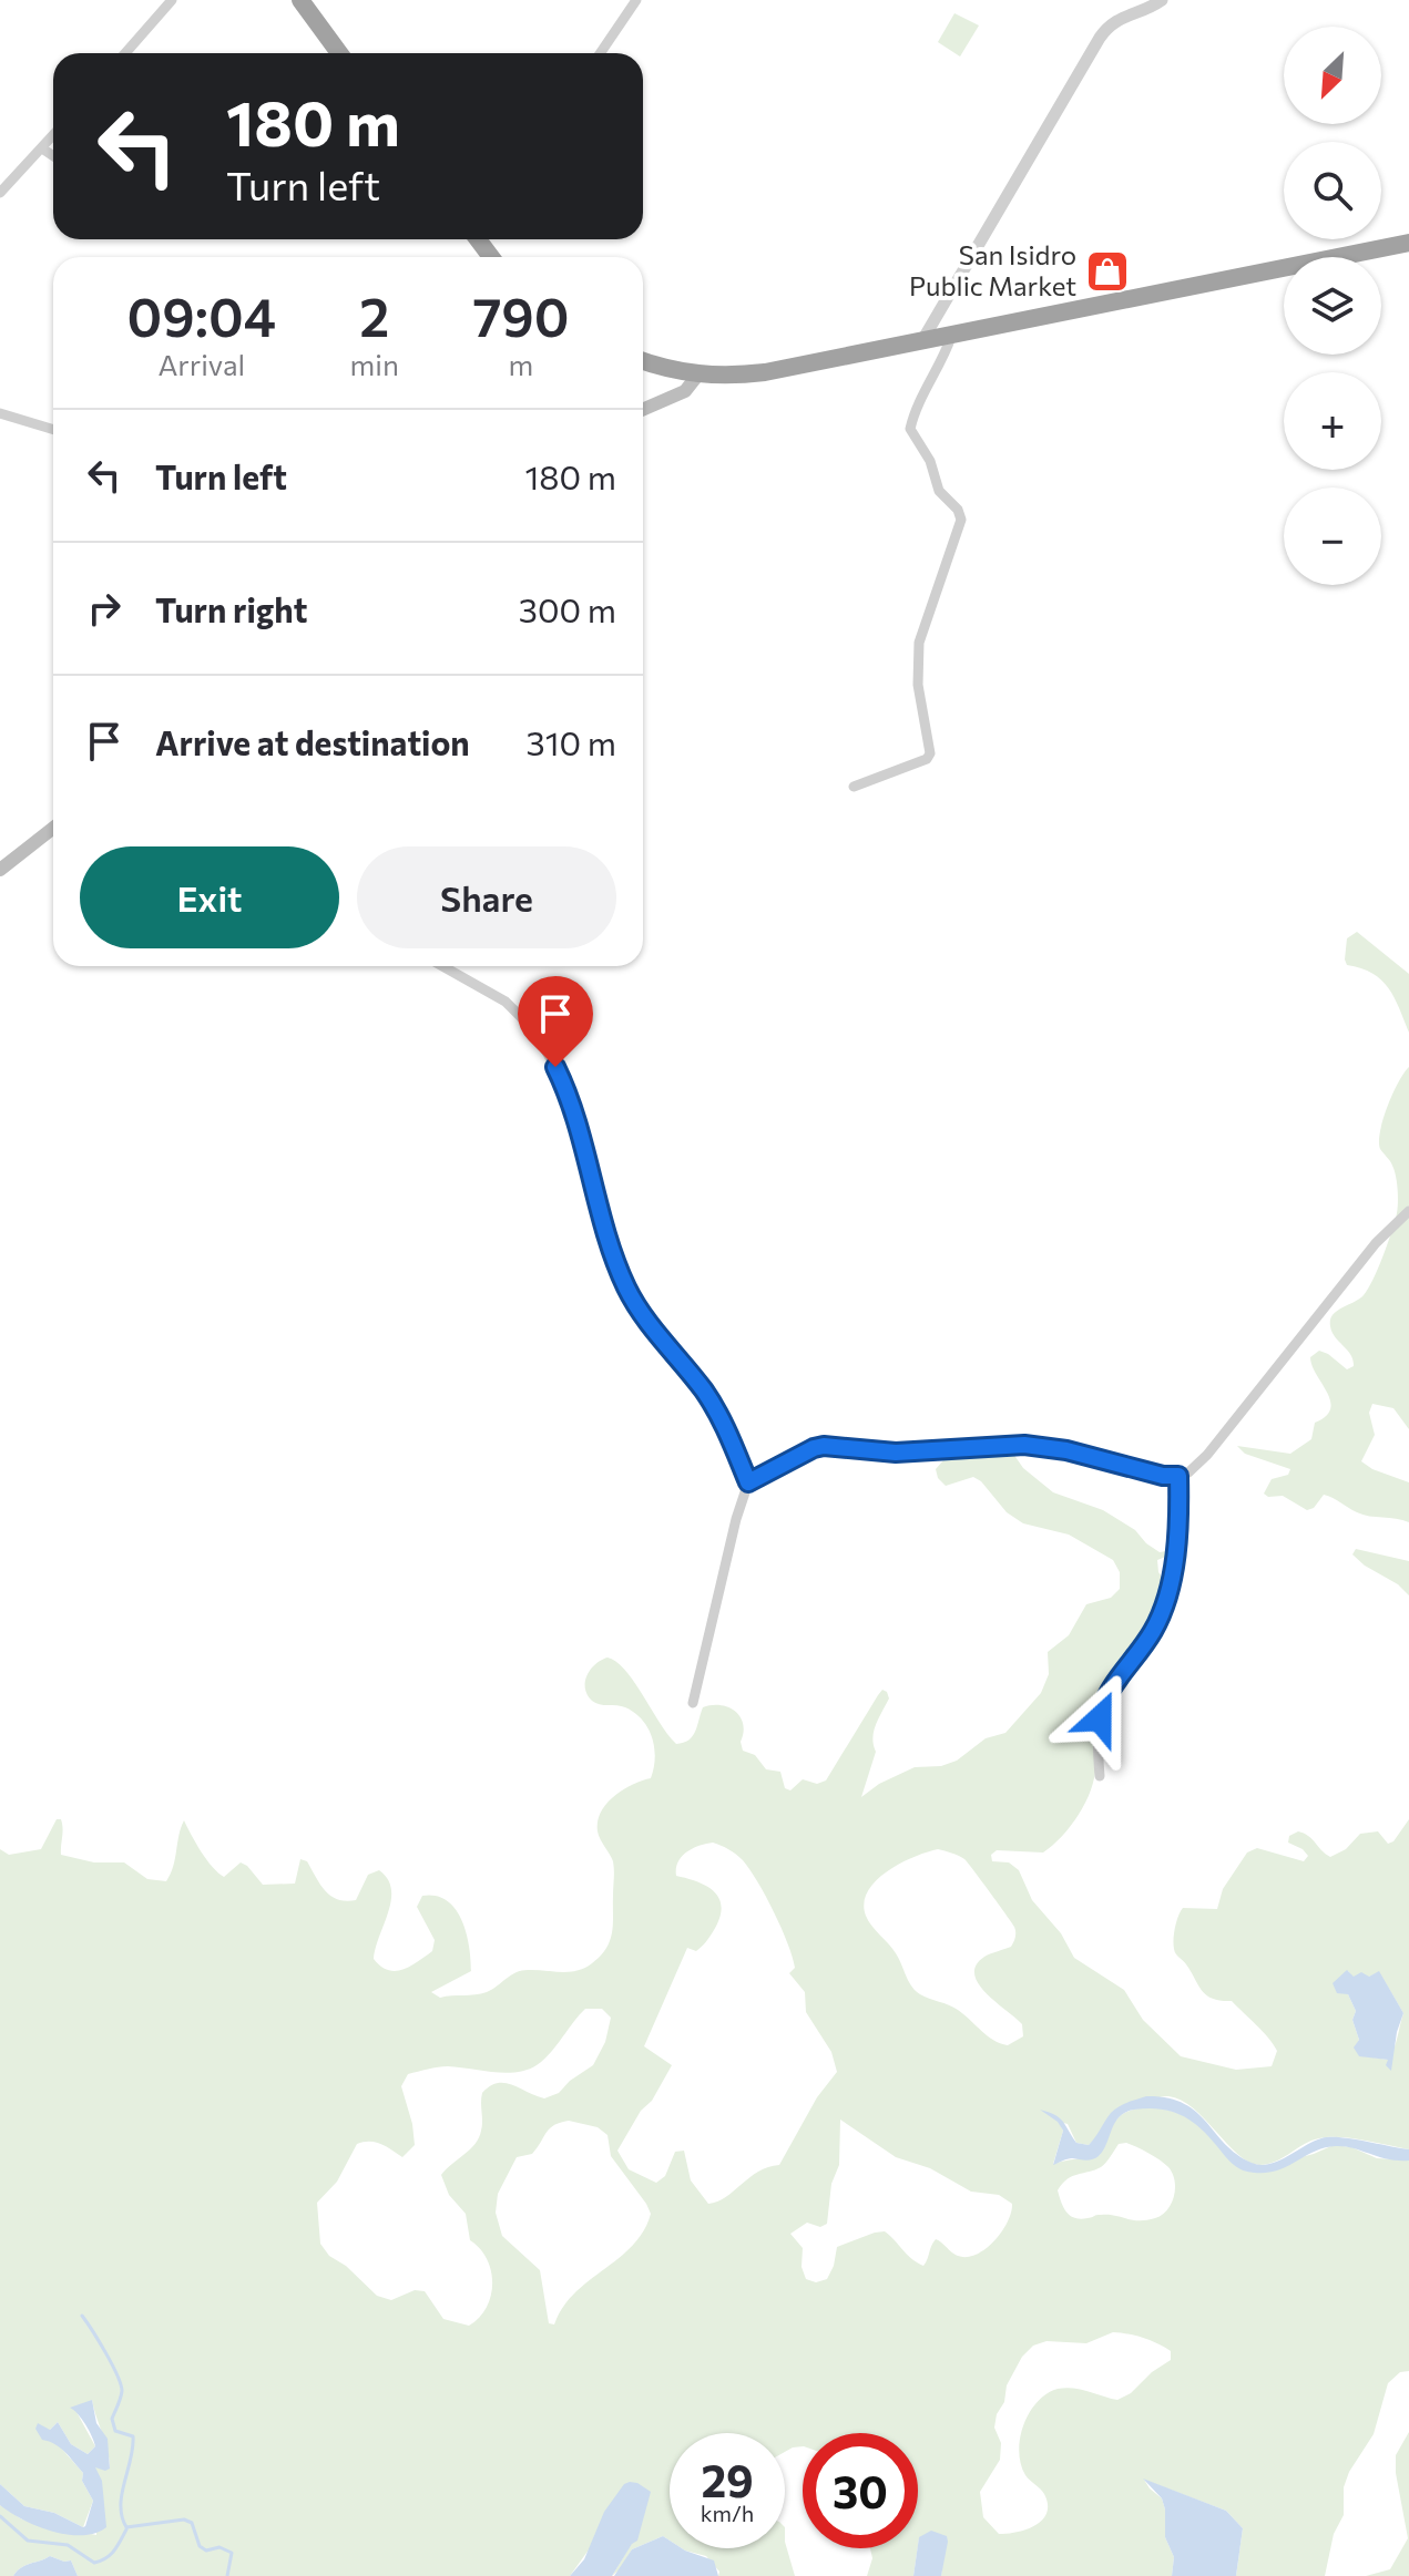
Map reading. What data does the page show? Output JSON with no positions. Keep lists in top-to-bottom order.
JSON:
{
  "places": {
    "shop": ["San Isidro Public Market"]
  },
  "north": "bottom left",
  "page": {
    "map_buttons": ["+", "−"],
    "turn": ["180 m", "Turn left"],
    "eta": [
      "09:04",
      "Arrival",
      "2",
      "min",
      "790",
      "m"
    ],
    "list": [
      {
        "name": "Turn left",
        "value": "180 m"
      },
      {
        "name": "Turn right",
        "value": "300 m"
      },
      {
        "name": "Arrive at destination",
        "value": "310 m"
      }
    ],
    "buttons": ["Exit", "Share"],
    "speed": "29 km/h",
    "limit": "30"
  }
}
